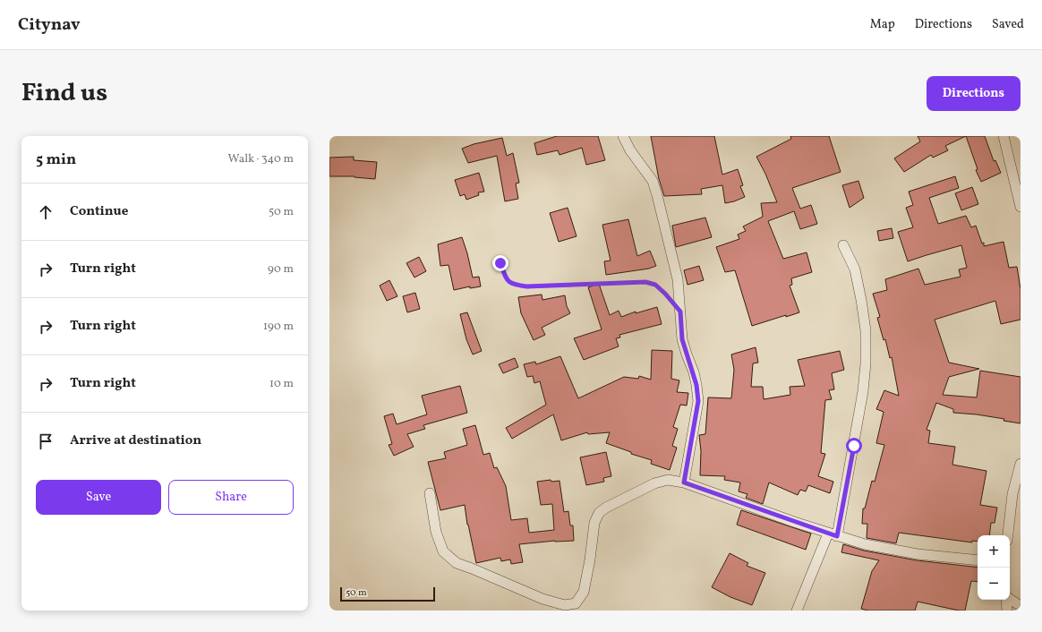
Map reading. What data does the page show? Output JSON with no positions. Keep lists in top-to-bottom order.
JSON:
{
  "scale_bar": "50 m",
  "page": {
    "header": "Citynav",
    "nav": ["Map", "Directions", "Saved"],
    "title": "Find us",
    "buttons": [
      "Directions",
      ["Save", "Share"]
    ],
    "heading": ["5 min", "Walk · 340 m"],
    "list": [
      ["Continue", "50 m"],
      ["Turn right", "90 m"],
      ["Turn right", "190 m"],
      ["Turn right", "10 m"],
      "Arrive at destination"
    ],
    "map_buttons": ["+", "−"],
    "scale": "50 m"
  }
}
